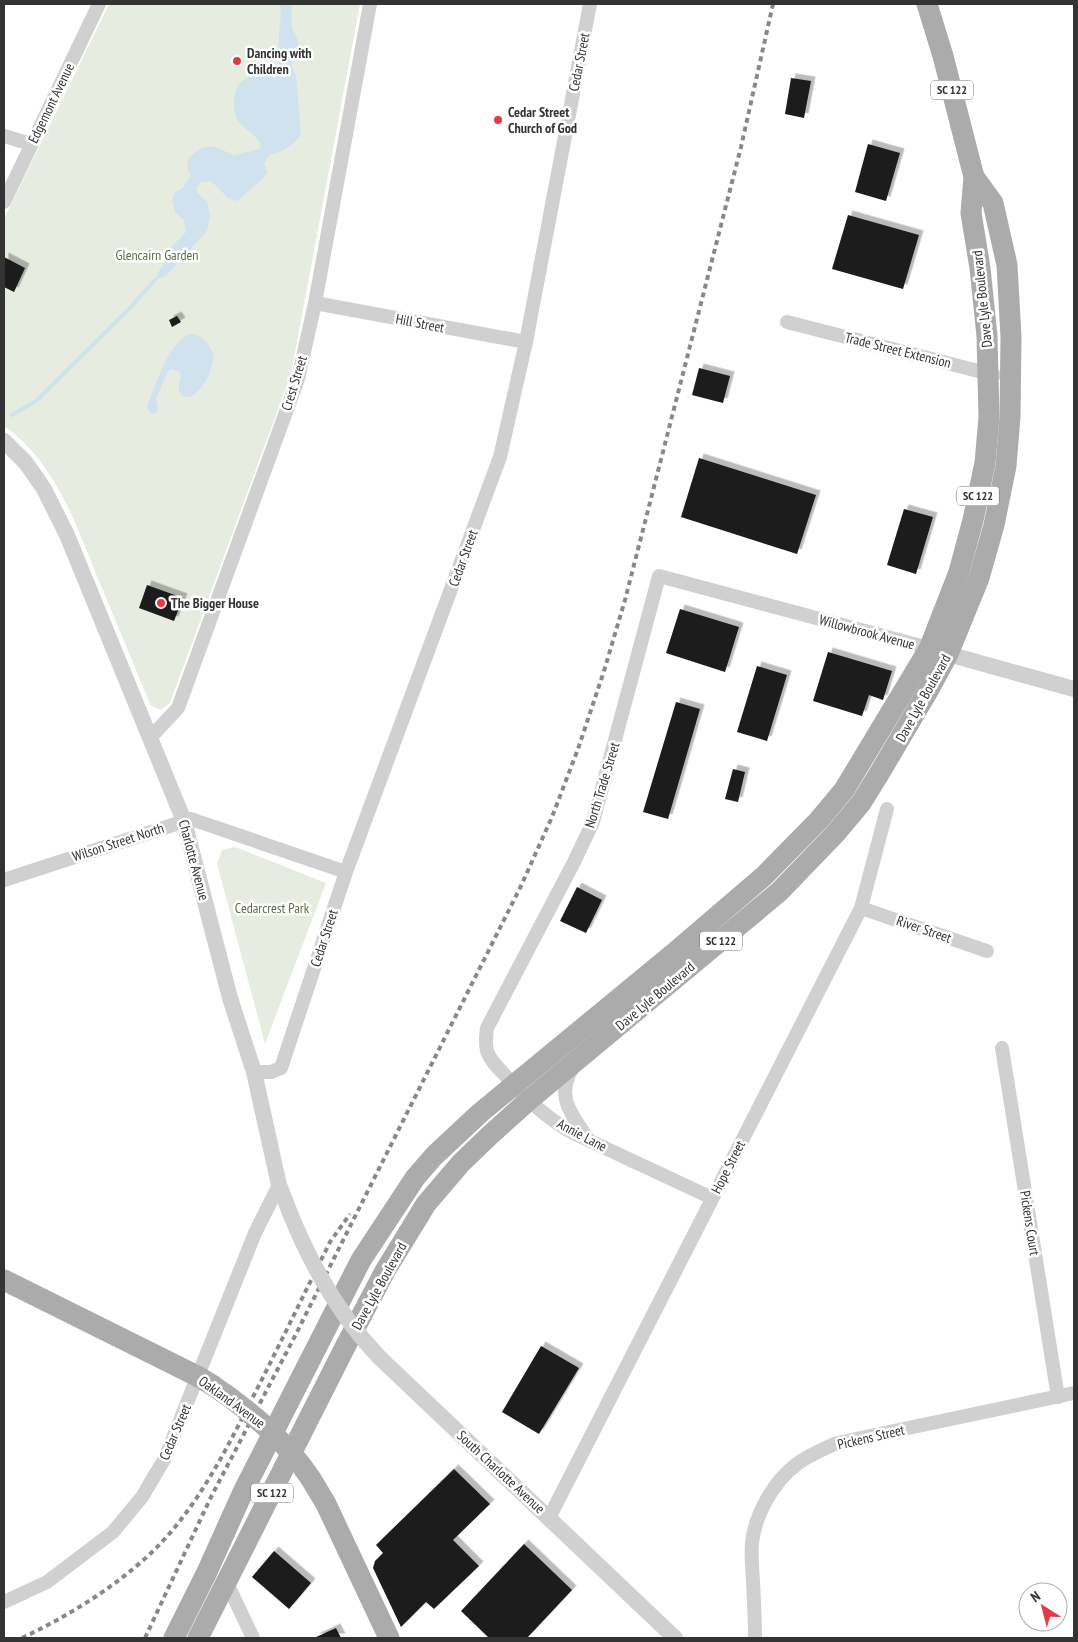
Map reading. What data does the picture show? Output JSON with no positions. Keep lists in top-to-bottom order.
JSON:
{
  "streets": {
    "main road": ["SC 122", "Dave Lyle Boulevard", "Oakland Avenue"],
    "street": [
      "Cedar Street",
      "Edgemont Avenue",
      "Hill Street",
      "Trade Street Extension",
      "Crest Street",
      "Willowbrook Avenue",
      "North Trade Street",
      "Wilson Street North",
      "Charlotte Avenue",
      "River Street",
      "Annie Lane",
      "Hope Street",
      "Pickens Court",
      "Pickens Street",
      "South Charlotte Avenue"
    ]
  },
  "crossings": [
    ["Cedar Street", "Hill Street"],
    ["Cedar Street", "Wilson Street North"],
    ["Cedar Street", "Charlotte Avenue"],
    ["Cedar Street", "Oakland Avenue"],
    ["Dave Lyle Boulevard", "Trade Street Extension"],
    ["Dave Lyle Boulevard", "Willowbrook Avenue"],
    ["Dave Lyle Boulevard", "Annie Lane"],
    ["Hill Street", "Crest Street"],
    ["Crest Street", "Charlotte Avenue"],
    ["Willowbrook Avenue", "North Trade Street"],
    ["North Trade Street", "Annie Lane"],
    ["Wilson Street North", "Charlotte Avenue"],
    ["Charlotte Avenue", "South Charlotte Avenue"],
    ["River Street", "Hope Street"],
    ["Annie Lane", "Hope Street"],
    ["Hope Street", "South Charlotte Avenue"],
    ["Pickens Court", "Pickens Street"]
  ],
  "parks": ["Glencairn Garden", "Cedarcrest Park"],
  "places": ["Dancing with Children", "Cedar Street Church of God", "The Bigger House"],
  "north": "top left"
}
